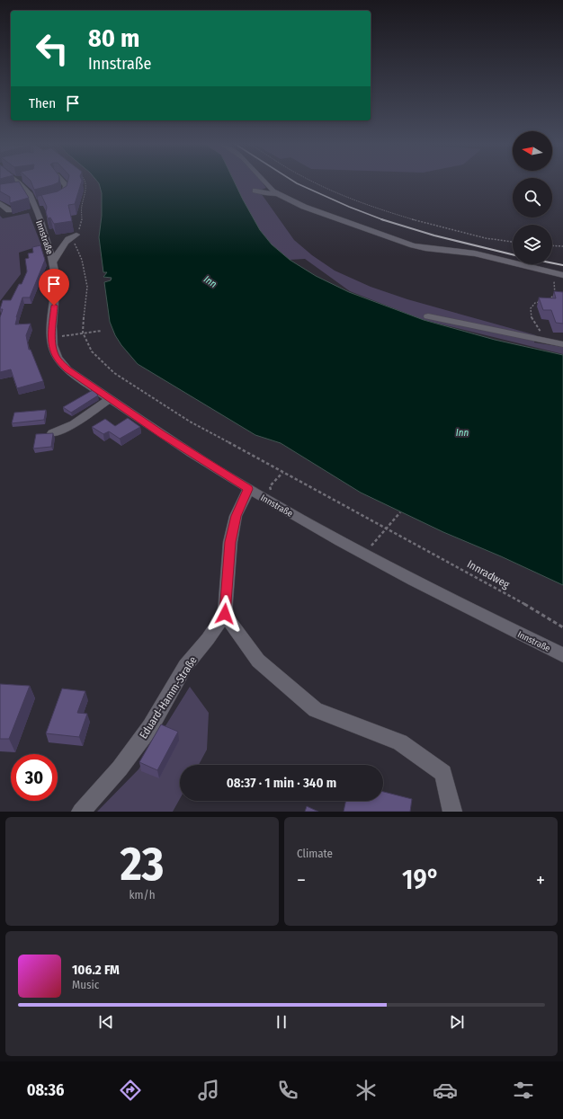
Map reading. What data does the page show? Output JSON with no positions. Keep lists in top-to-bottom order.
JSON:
{
  "streets": {
    "street": ["Innstraße", "Eduard-Hamm-Straße"],
    "path": ["Innradweg"]
  },
  "water": ["Inn"],
  "north": "left",
  "page": {
    "turn": ["80 m", "Innstraße"],
    "then": "Then",
    "limit": "30",
    "trip": "08:37 · 1 min · 340 m",
    "tile": [
      ["23", "km/h"],
      "Climate"
    ],
    "heat": ["−", "19°", "+"],
    "song": ["106.2 FM", "Music"],
    "tabs": "08:36"
  }
}
